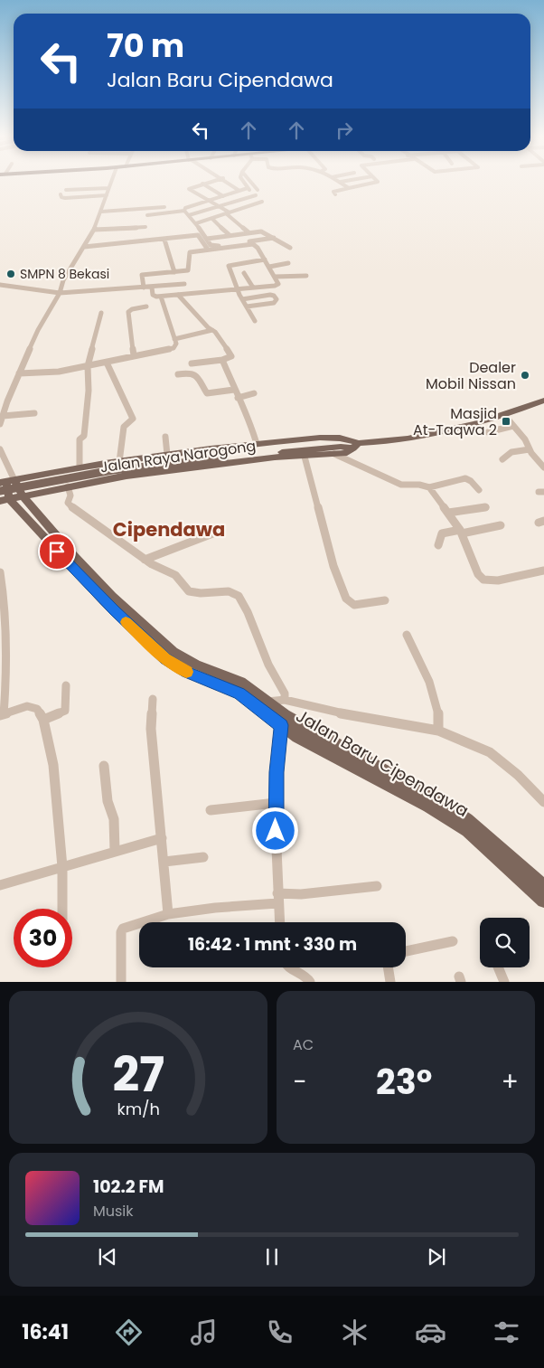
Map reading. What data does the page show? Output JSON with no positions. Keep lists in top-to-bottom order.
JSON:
{
  "streets": {
    "main road": ["Jalan Raya Narogong", "Jalan Baru Cipendawa"]
  },
  "crossings": [
    ["Jalan Raya Narogong", "Jalan Baru Cipendawa"]
  ],
  "districts": ["Cipendawa"],
  "places": {
    "other": ["SMPN 8 Bekasi", "Dealer Mobil Nissan"],
    "transit": ["Masjid At-Taqwa 2"]
  },
  "page": {
    "turn": ["70 m", "Jalan Baru Cipendawa"],
    "limit": "30",
    "trip": "16:42 · 1 mnt · 330 m",
    "tile": "AC",
    "heat": ["−", "23°", "+"],
    "song": ["102.2 FM", "Musik"],
    "tabs": "16:41",
    "gauge": ["27", "km/h"]
  }
}
